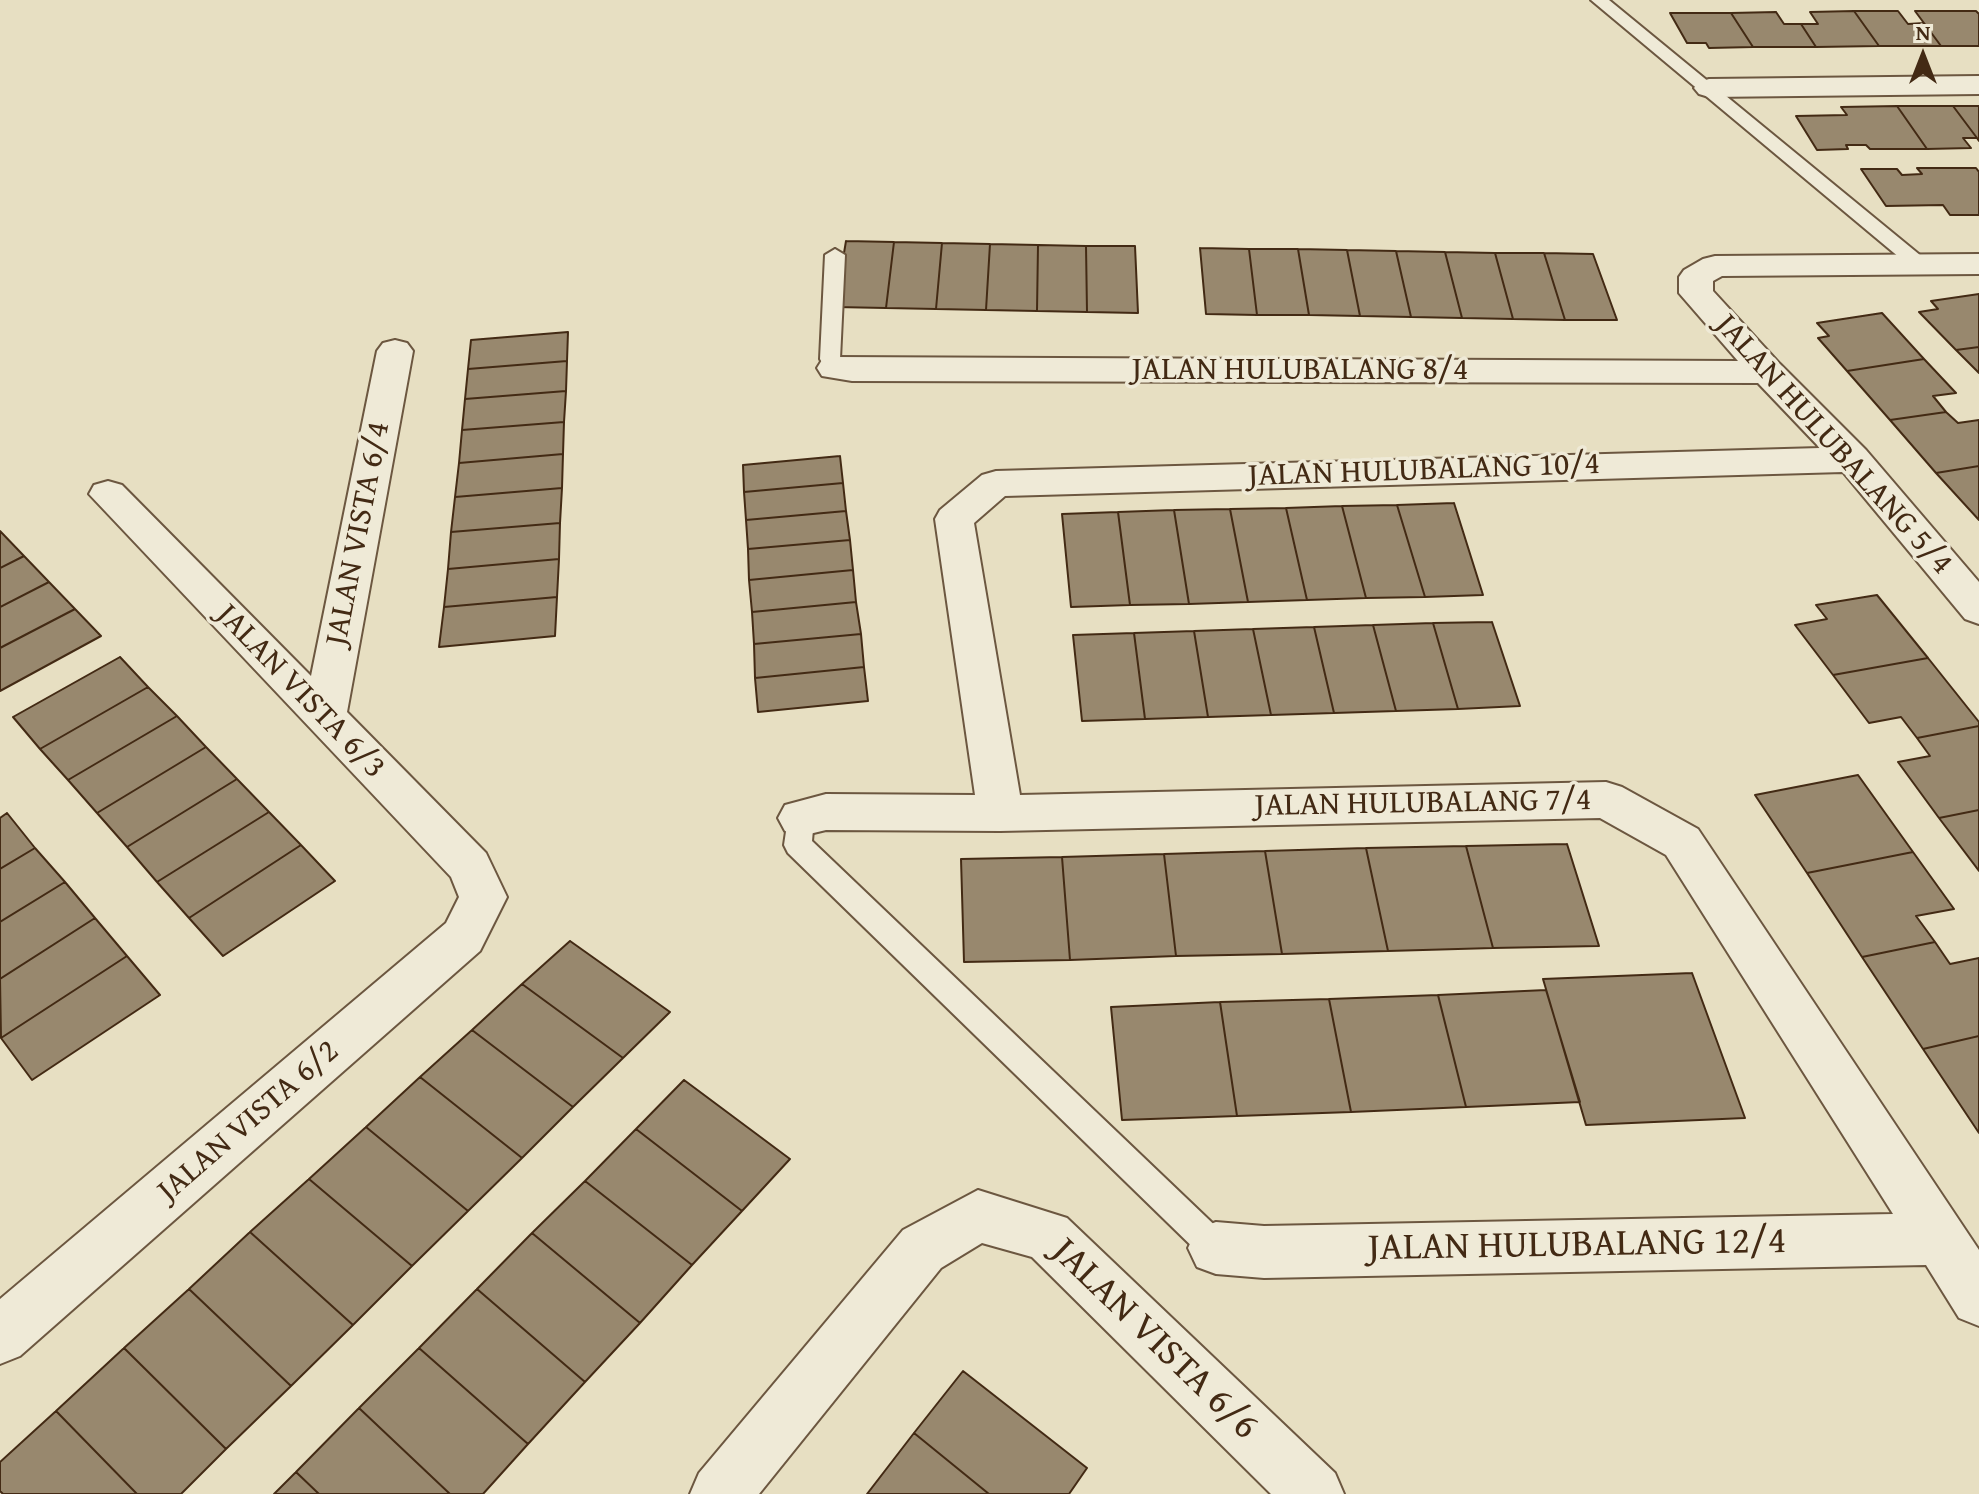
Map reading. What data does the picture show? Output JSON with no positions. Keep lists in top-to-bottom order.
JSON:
{
  "streets": {
    "street": [
      "JALAN HULUBALANG 8/4",
      "JALAN HULUBALANG 5/4",
      "JALAN HULUBALANG 10/4",
      "JALAN VISTA 6/4",
      "JALAN VISTA 6/3",
      "JALAN HULUBALANG 7/4",
      "JALAN VISTA 6/2",
      "JALAN HULUBALANG 12/4",
      "JALAN VISTA 6/6"
    ]
  },
  "crossings": [
    ["JALAN HULUBALANG 8/4", "JALAN HULUBALANG 5/4"],
    ["JALAN HULUBALANG 5/4", "JALAN HULUBALANG 10/4"],
    ["JALAN HULUBALANG 10/4", "JALAN HULUBALANG 7/4"],
    ["JALAN VISTA 6/4", "JALAN VISTA 6/3"],
    ["JALAN VISTA 6/3", "JALAN VISTA 6/2"],
    ["JALAN HULUBALANG 7/4", "JALAN HULUBALANG 12/4"]
  ],
  "north": "top"
}
